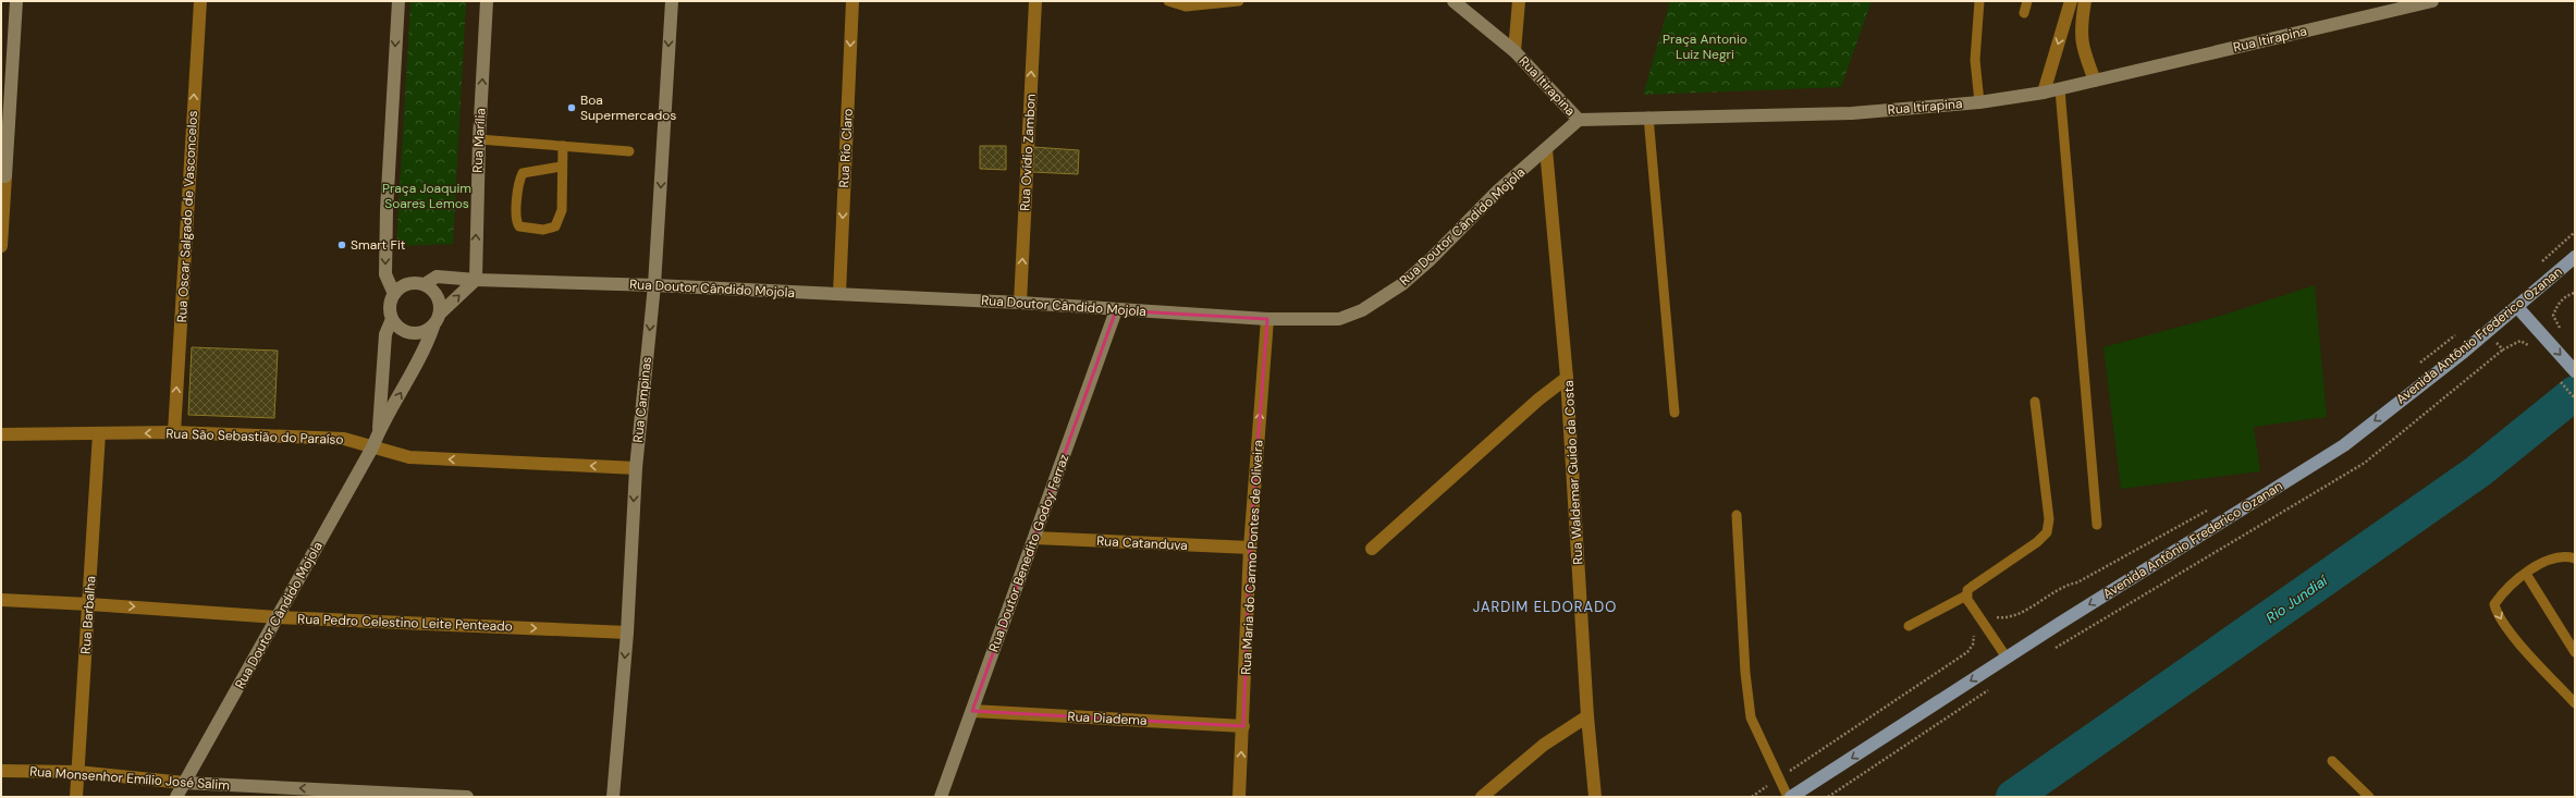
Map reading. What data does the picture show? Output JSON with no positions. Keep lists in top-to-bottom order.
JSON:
{
  "streets": {
    "main road": ["Avenida Antônio Frederico Ozanan"],
    "street": [
      "Rua Itirapina",
      "Rua Marília",
      "Rua Río Claro",
      "Rua Ovídio Zambon",
      "Rua Oscar Salgado de Vasconcelos",
      "Rua Doutor Cândido Mojola",
      "Rua Campinas",
      "Rua São Sebastião do Paraíso",
      "Rua Waldemar Guido da Costa",
      "Rua Catanduva",
      "Rua Doutor Benedito Godoy Ferraz",
      "Rua Maria do Carmo Pontes de Oliveira",
      "Rua Barbalha",
      "Rua Pedro Celestino Leite Penteado",
      "Rua Diadema",
      "Rua Monsenhor Emílio José Salim"
    ]
  },
  "crossings": [
    ["Rua Itirapina", "Rua Doutor Cândido Mojola"],
    ["Rua Marília", "Rua Doutor Cândido Mojola"],
    ["Rua Río Claro", "Rua Doutor Cândido Mojola"],
    ["Rua Ovídio Zambon", "Rua Doutor Cândido Mojola"],
    ["Rua Oscar Salgado de Vasconcelos", "Rua São Sebastião do Paraíso"],
    ["Rua Doutor Cândido Mojola", "Rua Campinas"],
    ["Rua Doutor Cândido Mojola", "Rua São Sebastião do Paraíso"],
    ["Rua Doutor Cândido Mojola", "Rua Waldemar Guido da Costa"],
    ["Rua Doutor Cândido Mojola", "Rua Doutor Benedito Godoy Ferraz"],
    ["Rua Doutor Cândido Mojola", "Rua Maria do Carmo Pontes de Oliveira"],
    ["Rua Doutor Cândido Mojola", "Rua Pedro Celestino Leite Penteado"],
    ["Rua Doutor Cândido Mojola", "Rua Monsenhor Emílio José Salim"],
    ["Rua Campinas", "Rua São Sebastião do Paraíso"],
    ["Rua Campinas", "Rua Pedro Celestino Leite Penteado"],
    ["Rua São Sebastião do Paraíso", "Rua Barbalha"],
    ["Rua Catanduva", "Rua Doutor Benedito Godoy Ferraz"],
    ["Rua Catanduva", "Rua Maria do Carmo Pontes de Oliveira"],
    ["Rua Doutor Benedito Godoy Ferraz", "Rua Diadema"],
    ["Rua Maria do Carmo Pontes de Oliveira", "Rua Diadema"],
    ["Rua Barbalha", "Rua Pedro Celestino Leite Penteado"],
    ["Rua Barbalha", "Rua Monsenhor Emílio José Salim"]
  ],
  "one_way": [
    "Rua Río Claro",
    "Rua Ovídio Zambon",
    "Rua Oscar Salgado de Vasconcelos",
    "Avenida Antônio Frederico Ozanan",
    "Rua Campinas",
    "Rua São Sebastião do Paraíso",
    "Rua Maria do Carmo Pontes de Oliveira",
    "Rua Pedro Celestino Leite Penteado",
    "Rua Monsenhor Emílio José Salim"
  ],
  "districts": ["JARDIM ELDORADO"],
  "water": ["Rio Jundiaí"],
  "parks": ["Praça Antonio Luiz Negri", "Praça Joaquim Soares Lemos"],
  "places": ["Boa Supermercados", "Smart Fit"]
}
